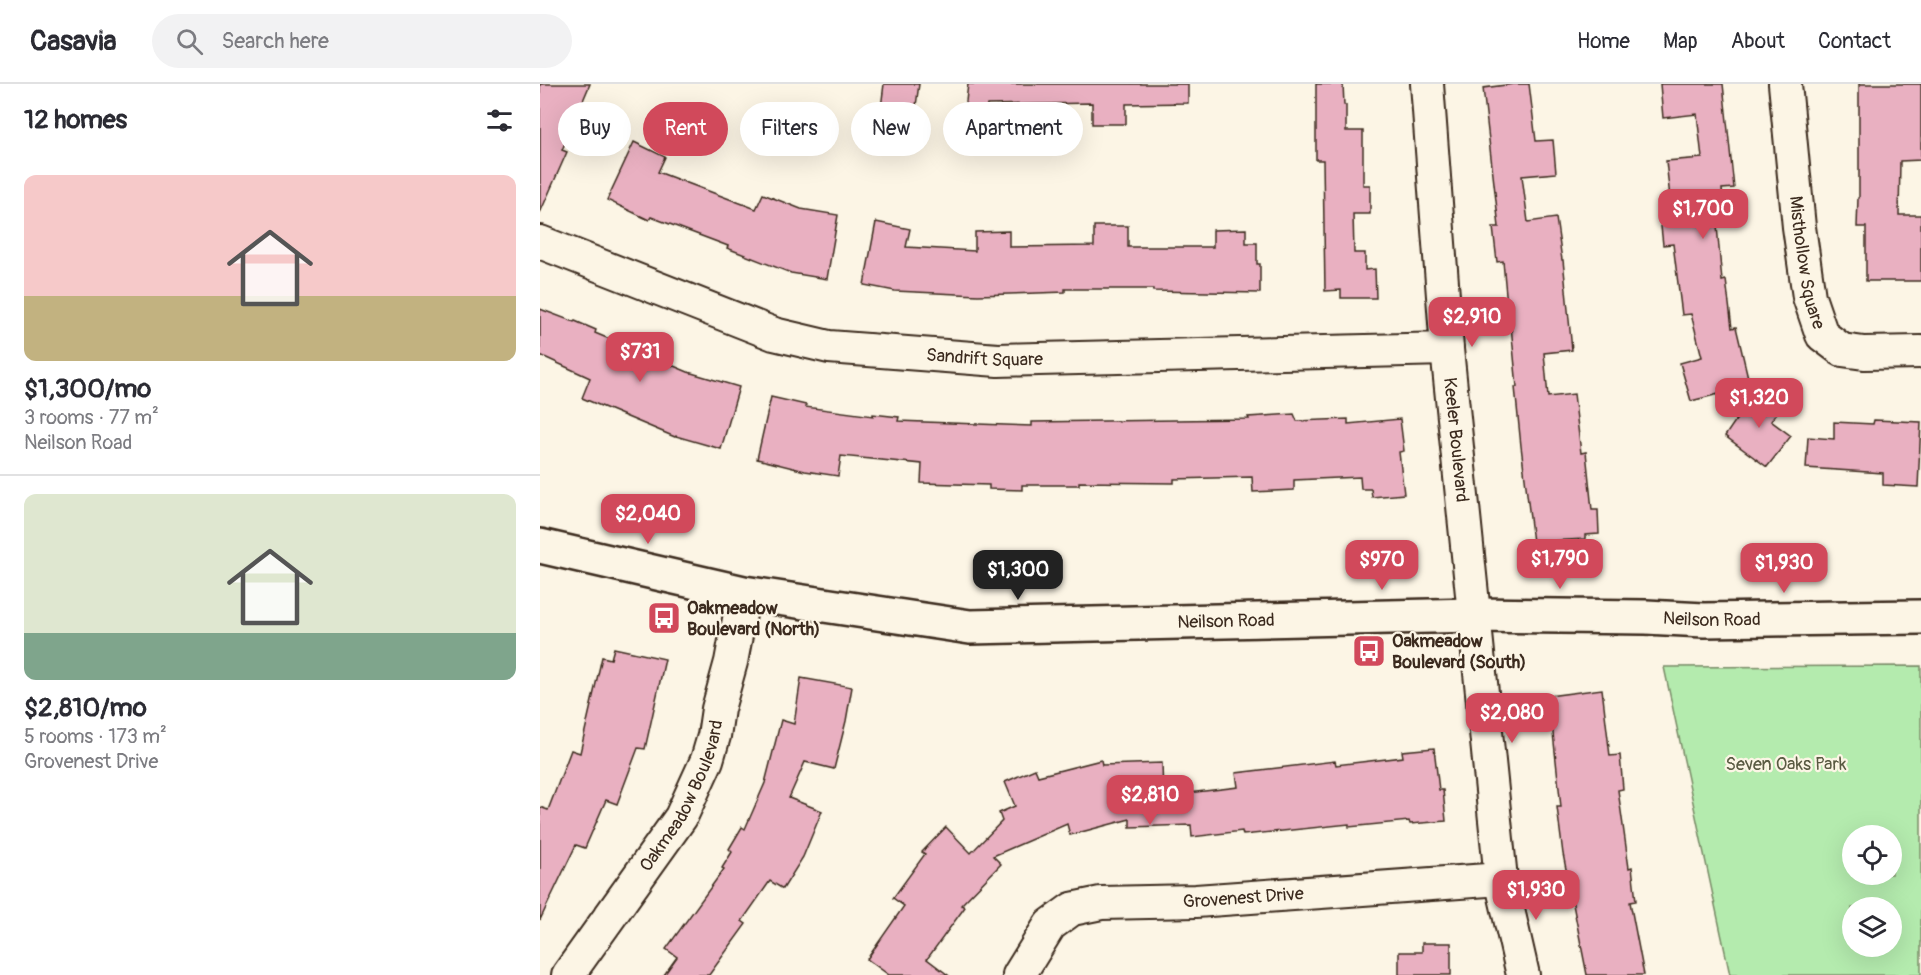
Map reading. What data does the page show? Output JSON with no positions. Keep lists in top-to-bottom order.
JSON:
{
  "streets": {
    "main road": ["Neilson Road"],
    "street": [
      "Misthollow Square",
      "Sandrift Square",
      "Keeler Boulevard",
      "Oakmeadow Boulevard",
      "Grovenest Drive"
    ]
  },
  "crossings": [
    ["Sandrift Square", "Keeler Boulevard"],
    ["Keeler Boulevard", "Neilson Road"],
    ["Neilson Road", "Oakmeadow Boulevard"]
  ],
  "parks": ["Seven Oaks Park"],
  "places": {
    "bus stop": ["Oakmeadow Boulevard (North)", "Oakmeadow Boulevard (South)"]
  },
  "page": {
    "header": "Casavia",
    "search": "Search here",
    "nav": [
      "Home",
      "Map",
      "About",
      "Contact"
    ],
    "heading": "12 homes",
    "chip": [
      "Buy",
      "Rent",
      "Filters",
      "New",
      "Apartment"
    ],
    "list": [
      {
        "name": "$1,300/mo",
        "note": "3 rooms · 77 m² · Neilson Road"
      },
      {
        "name": "$2,810/mo",
        "note": "5 rooms · 173 m² · Grovenest Drive"
      }
    ],
    "price": [
      "$1,700",
      "$2,910",
      "$731",
      "$1,320",
      "$2,040",
      "$1,790",
      "$970",
      "$1,930",
      "$1,300",
      "$2,080",
      "$2,810",
      "$1,930"
    ]
  }
}
